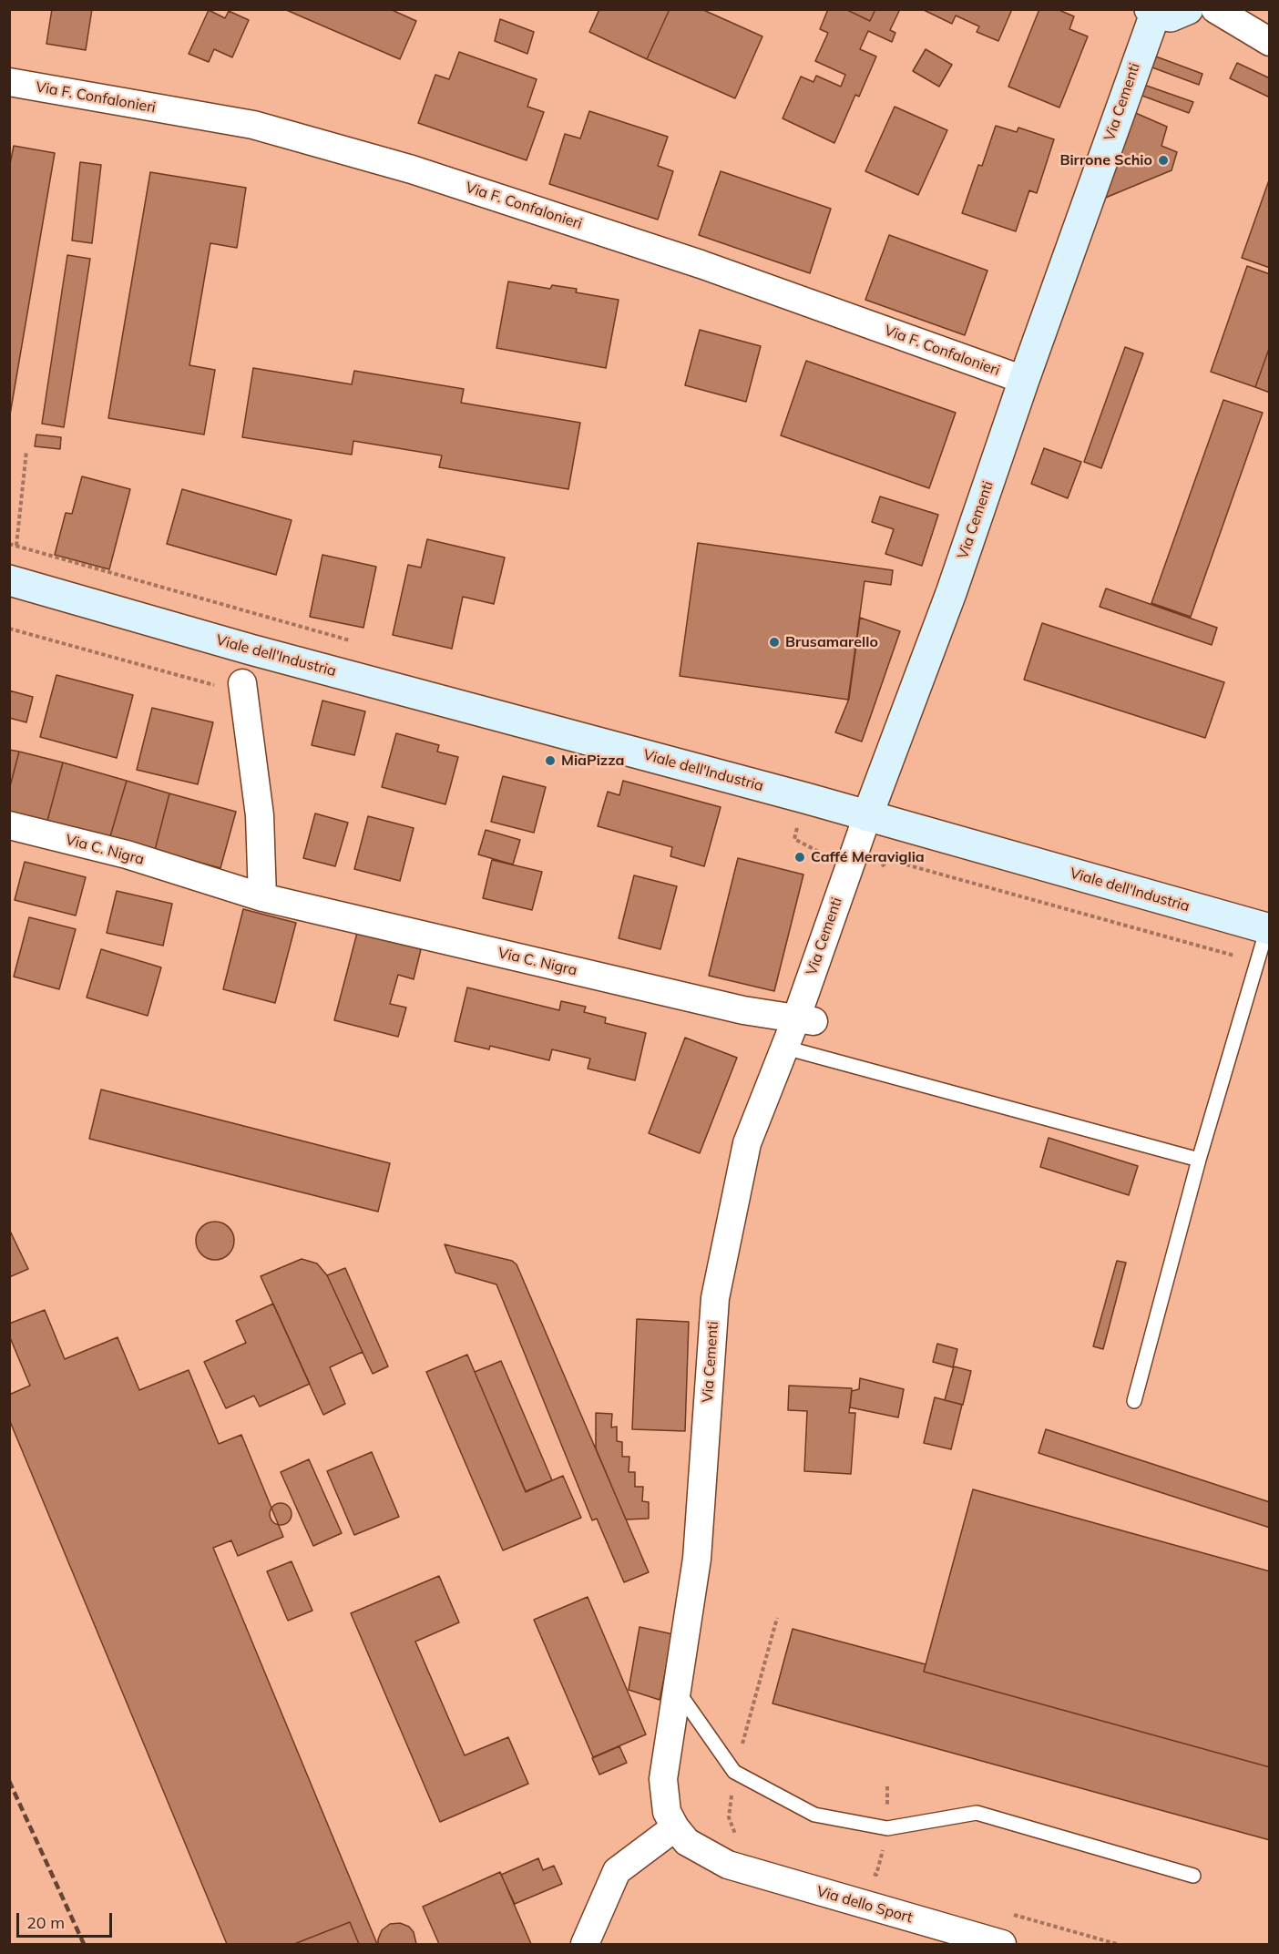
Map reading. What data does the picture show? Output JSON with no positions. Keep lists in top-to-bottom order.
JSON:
{
  "streets": {
    "main road": ["Via Cementi", "Viale dell'Industria"],
    "street": ["Via F. Confalonieri", "Via C. Nigra", "Via dello Sport"]
  },
  "crossings": [
    ["Via F. Confalonieri", "Via Cementi"],
    ["Via Cementi", "Viale dell'Industria"],
    ["Via Cementi", "Via C. Nigra"],
    ["Via Cementi", "Via dello Sport"]
  ],
  "places": [
    "Birrone Schio",
    "Brusamarello",
    "MiaPizza",
    "Caffé Meraviglia"
  ],
  "scale_bar": "20 m"
}
